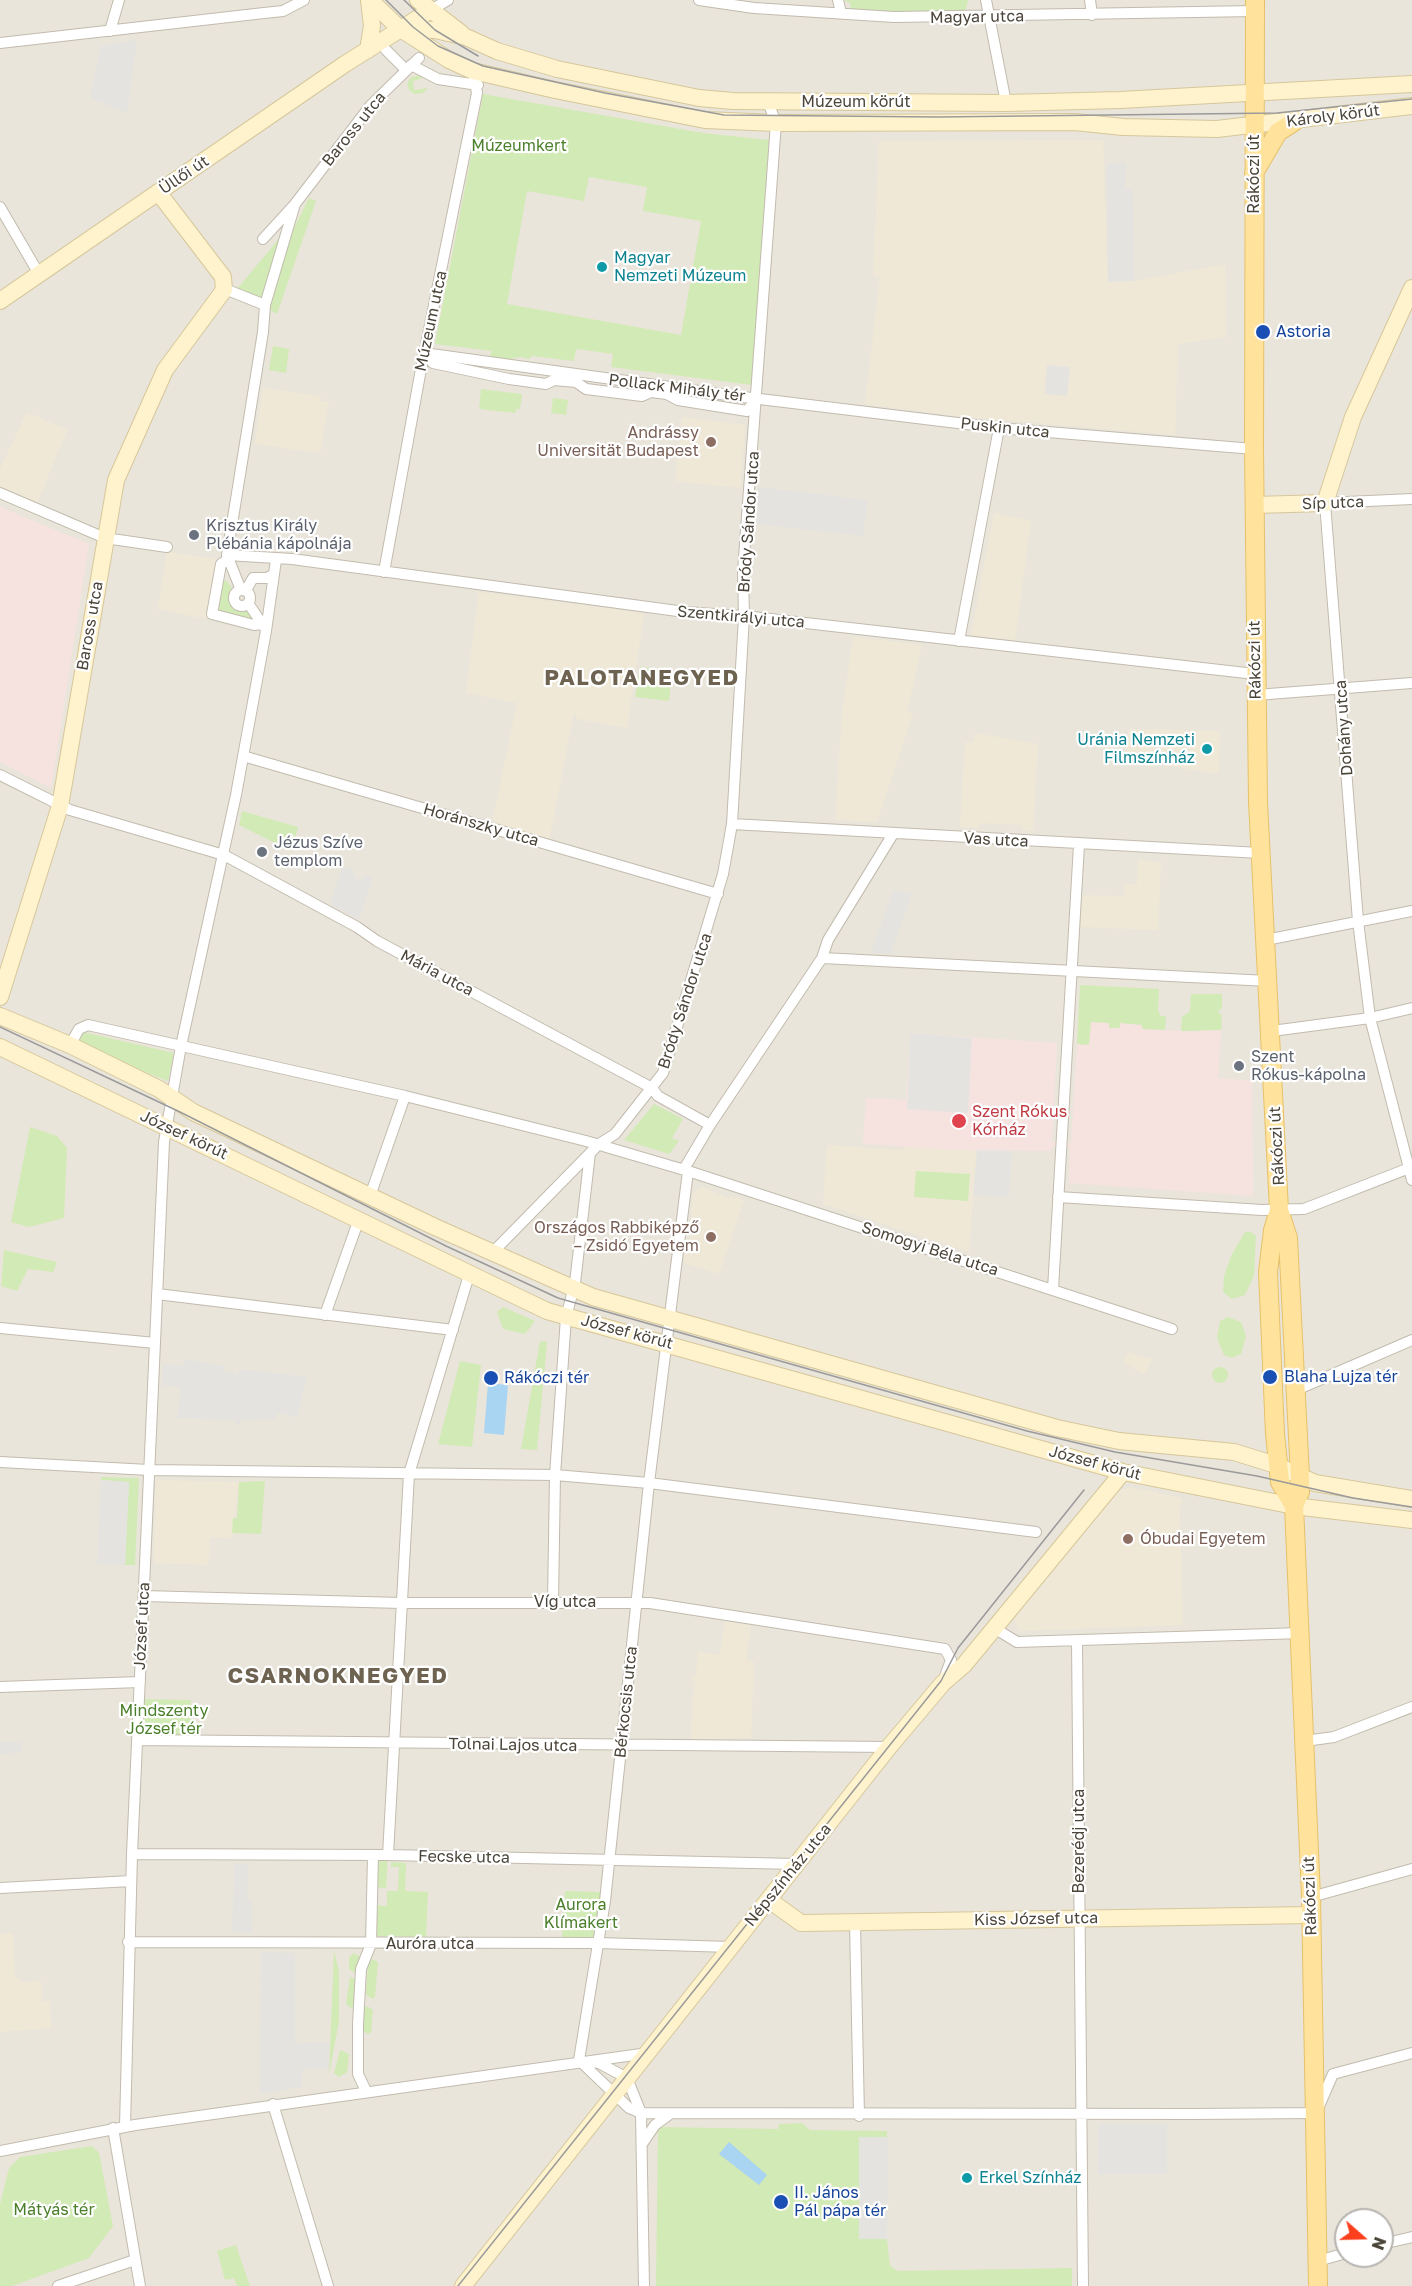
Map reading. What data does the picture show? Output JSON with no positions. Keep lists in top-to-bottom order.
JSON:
{
  "streets": {
    "main road": [
      "Múzeum körút",
      "Károly körút",
      "Baross utca",
      "Rákóczi út",
      "Üllői út",
      "Síp utca",
      "Dohány utca",
      "József körút",
      "Népszínház utca",
      "Kiss József utca"
    ],
    "street": [
      "Magyar utca",
      "Múzeum utca",
      "Pollack Mihály tér",
      "Puskin utca",
      "Bródy Sándor utca",
      "Szentkirályi utca",
      "Horánszky utca",
      "Vas utca",
      "Mária utca",
      "Somogyi Béla utca",
      "Víg utca",
      "József utca",
      "Bérkocsis utca",
      "Tolnai Lajos utca",
      "Bezerédj utca",
      "Fecske utca",
      "Auróra utca"
    ]
  },
  "crossings": [
    ["Magyar utca", "Rákóczi út"],
    ["Múzeum körút", "Károly körút"],
    ["Múzeum körút", "Baross utca"],
    ["Múzeum körút", "Rákóczi út"],
    ["Múzeum körút", "Múzeum utca"],
    ["Múzeum körút", "Bródy Sándor utca"],
    ["Károly körút", "Rákóczi út"],
    ["Baross utca", "Szentkirályi utca"],
    ["Baross utca", "Mária utca"],
    ["Rákóczi út", "Puskin utca"],
    ["Rákóczi út", "Síp utca"],
    ["Rákóczi út", "Szentkirályi utca"],
    ["Rákóczi út", "Vas utca"],
    ["Rákóczi út", "József körút"],
    ["Rákóczi út", "Kiss József utca"],
    ["Múzeum utca", "Pollack Mihály tér"],
    ["Múzeum utca", "Szentkirályi utca"],
    ["Pollack Mihály tér", "Puskin utca"],
    ["Pollack Mihály tér", "Bródy Sándor utca"],
    ["Puskin utca", "Bródy Sándor utca"],
    ["Síp utca", "Dohány utca"],
    ["Bródy Sándor utca", "Szentkirályi utca"],
    ["Bródy Sándor utca", "Horánszky utca"],
    ["Bródy Sándor utca", "Vas utca"],
    ["Bródy Sándor utca", "Mária utca"],
    ["Bródy Sándor utca", "József körút"],
    ["Bródy Sándor utca", "Somogyi Béla utca"],
    ["Szentkirályi utca", "József utca"],
    ["Horánszky utca", "József utca"],
    ["Mária utca", "József utca"],
    ["József körút", "József utca"],
    ["József körút", "Bérkocsis utca"],
    ["József körút", "Népszínház utca"],
    ["Somogyi Béla utca", "József utca"],
    ["Somogyi Béla utca", "Bérkocsis utca"],
    ["Víg utca", "József utca"],
    ["Víg utca", "Bérkocsis utca"],
    ["Víg utca", "Népszínház utca"],
    ["József utca", "Tolnai Lajos utca"],
    ["József utca", "Fecske utca"],
    ["József utca", "Auróra utca"],
    ["Bérkocsis utca", "Tolnai Lajos utca"],
    ["Bérkocsis utca", "Fecske utca"],
    ["Bérkocsis utca", "Auróra utca"],
    ["Tolnai Lajos utca", "Népszínház utca"],
    ["Bezerédj utca", "Kiss József utca"],
    ["Fecske utca", "Népszínház utca"],
    ["Népszínház utca", "Kiss József utca"],
    ["Népszínház utca", "Auróra utca"]
  ],
  "districts": ["PALOTANEGYED", "CSARNOKNEGYED"],
  "parks": [
    "Múzeumkert",
    "Mindszenty József tér",
    "Aurora Klímakert",
    "Mátyás tér"
  ],
  "places": [
    "Magyar Nemzeti Múzeum",
    "Astoria",
    "Andrássy Universität Budapest",
    "Krisztus Király Plébánia kápolnája",
    "Uránia Nemzeti Filmszínház",
    "Jézus Szíve templom",
    "Szent Rókus-kápolna",
    "Szent Rókus Kórház",
    "Országos Rabbiképző – Zsidó Egyetem",
    "Blaha Lujza tér",
    "Rákóczi tér",
    "Óbudai Egyetem",
    "Erkel Színház",
    "II. János Pál pápa tér"
  ],
  "north": "right"
}
